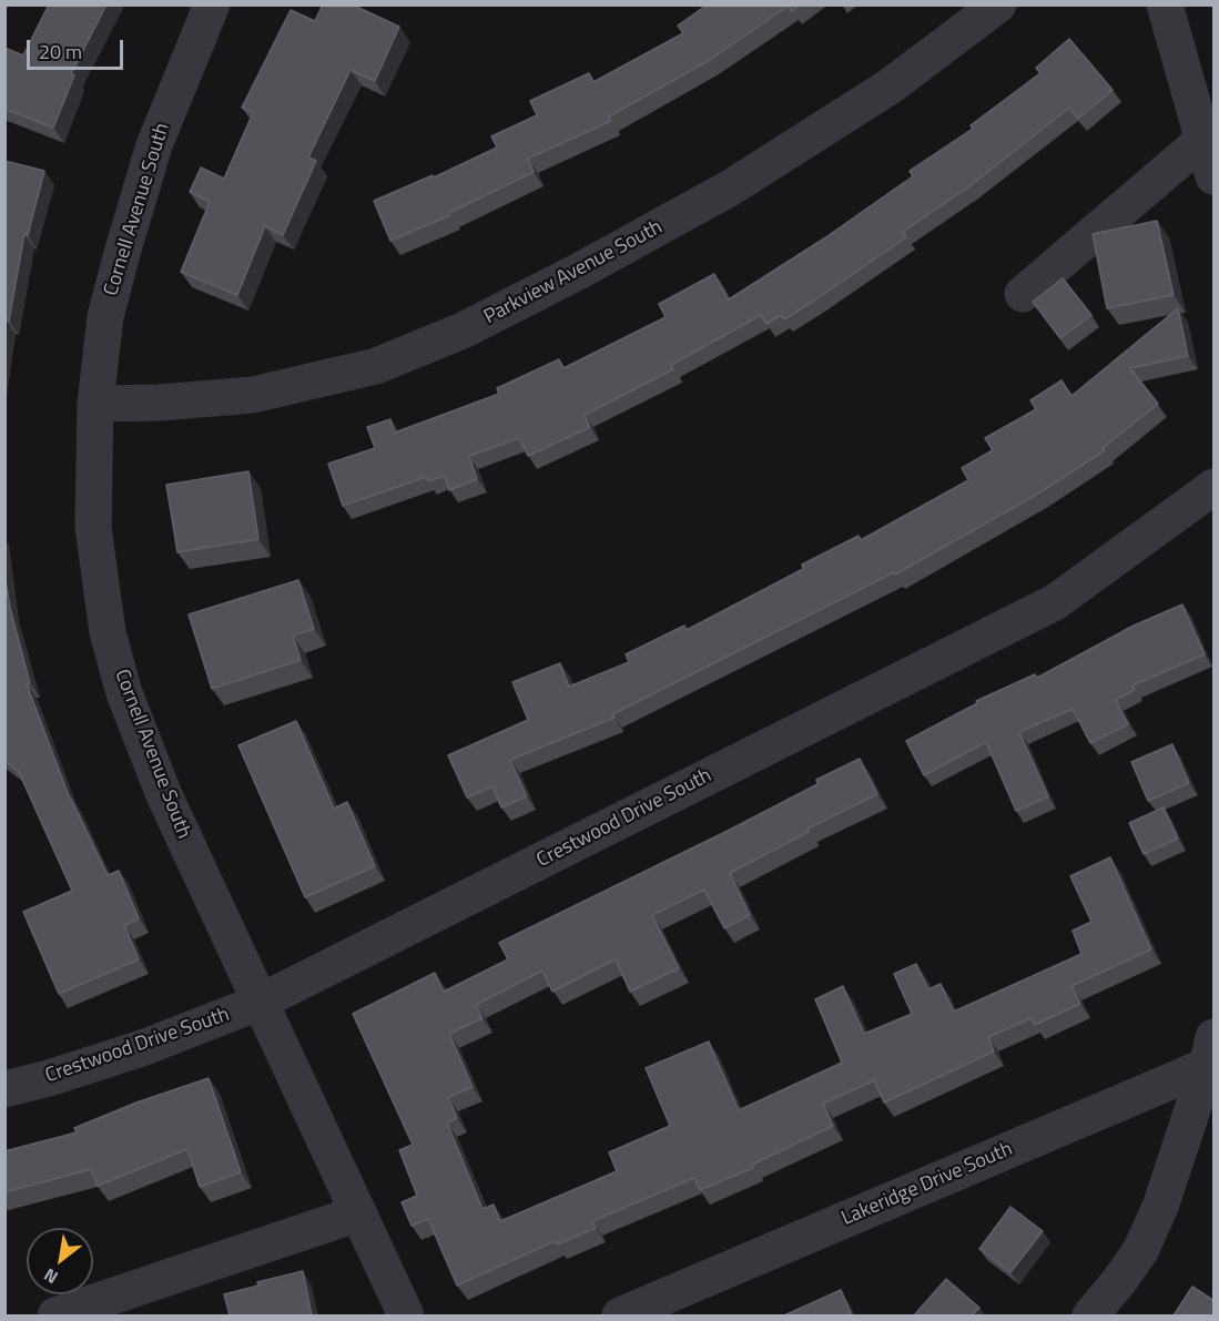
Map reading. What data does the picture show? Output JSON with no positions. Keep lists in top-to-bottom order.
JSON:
{
  "streets": {
    "street": [
      "Cornell Avenue South",
      "Parkview Avenue South",
      "Crestwood Drive South",
      "Lakeridge Drive South"
    ]
  },
  "crossings": [
    ["Cornell Avenue South", "Parkview Avenue South"],
    ["Cornell Avenue South", "Crestwood Drive South"]
  ],
  "scale_bar": "20 m",
  "north": "bottom left"
}
